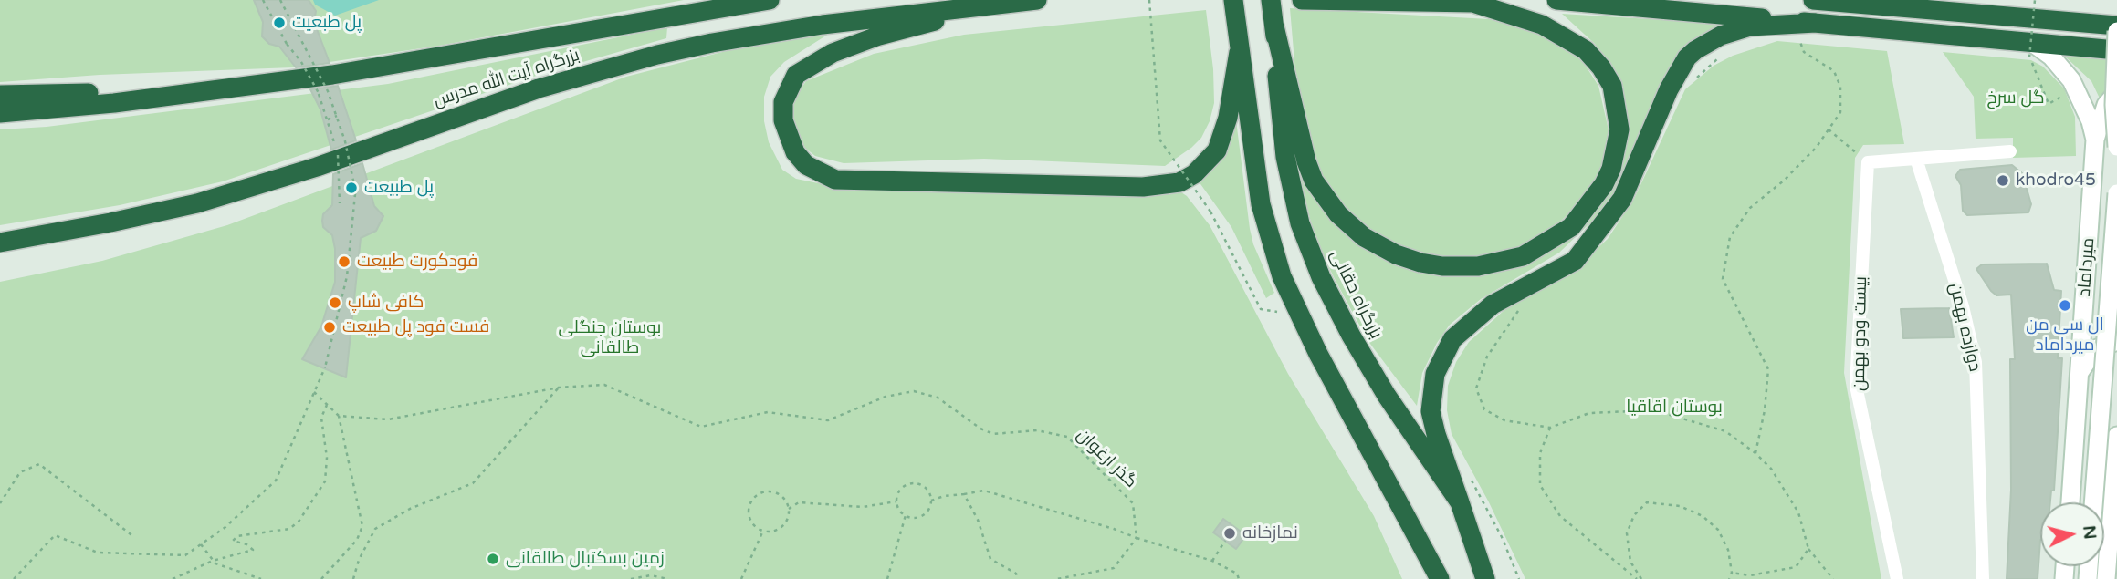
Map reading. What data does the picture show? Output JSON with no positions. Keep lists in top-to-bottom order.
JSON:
{
  "streets": {
    "highway": ["بزرگراه آیت الله مدرس", "بزرگراه حقانی"],
    "main road": ["میرداماد"],
    "street": ["دوازده بهمن", "بیست ودو بهمن"],
    "path": ["گذر ارغوان"]
  },
  "parks": ["گل سرخ", "بوستان جنگلی طالقانی", "بوستان اقاقیا"],
  "places": [
    "پل طبعیت",
    "khodro45",
    "پل طبیعت",
    "فودکورت طبیعت",
    "کافی شاپ",
    "ال سی من میرداماد",
    "فست فود پل طبیعت",
    "نمازخانه",
    "زمین بسکتبال طالقانی"
  ],
  "north": "right"
}
